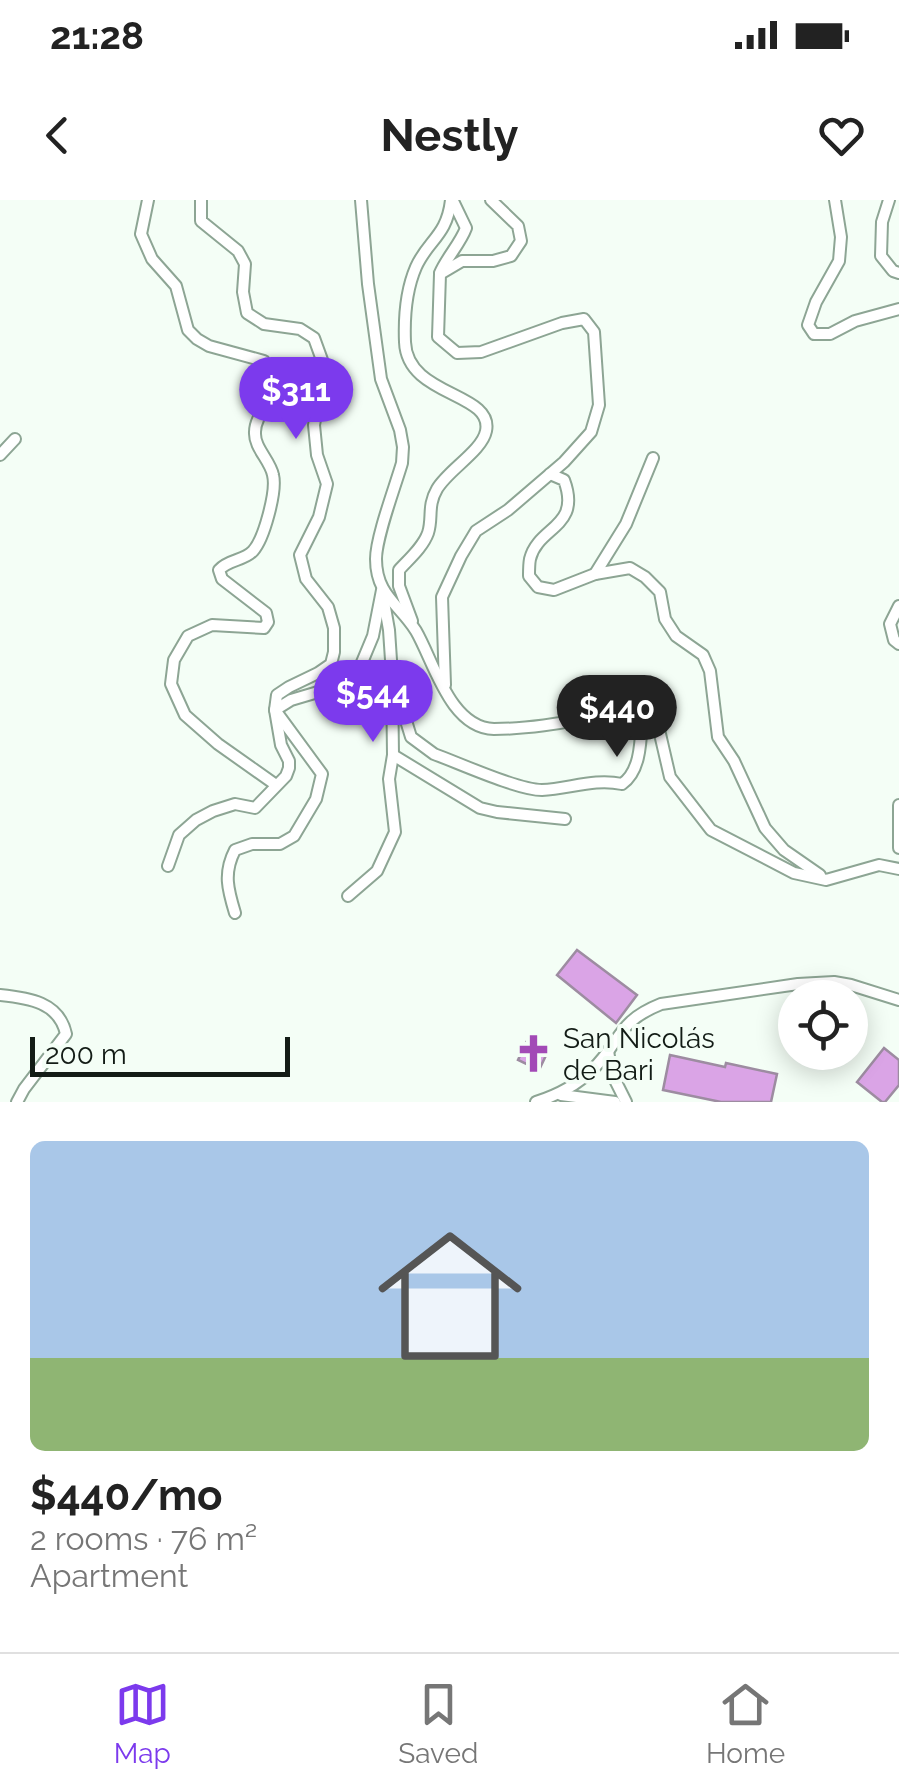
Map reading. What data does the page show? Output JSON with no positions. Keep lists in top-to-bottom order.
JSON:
{
  "places": {
    "church": ["San Nicolás de Bari"]
  },
  "scale_bar": "200 m",
  "page": {
    "status": "21:28",
    "header": "Nestly",
    "price": ["$311", "$544", "$440"],
    "scale": "200 m",
    "list": [
      {
        "name": "$440/mo",
        "note": "2 rooms · 76 m² · Apartment"
      }
    ],
    "tabs": ["Map", "Saved", "Home"]
  }
}
